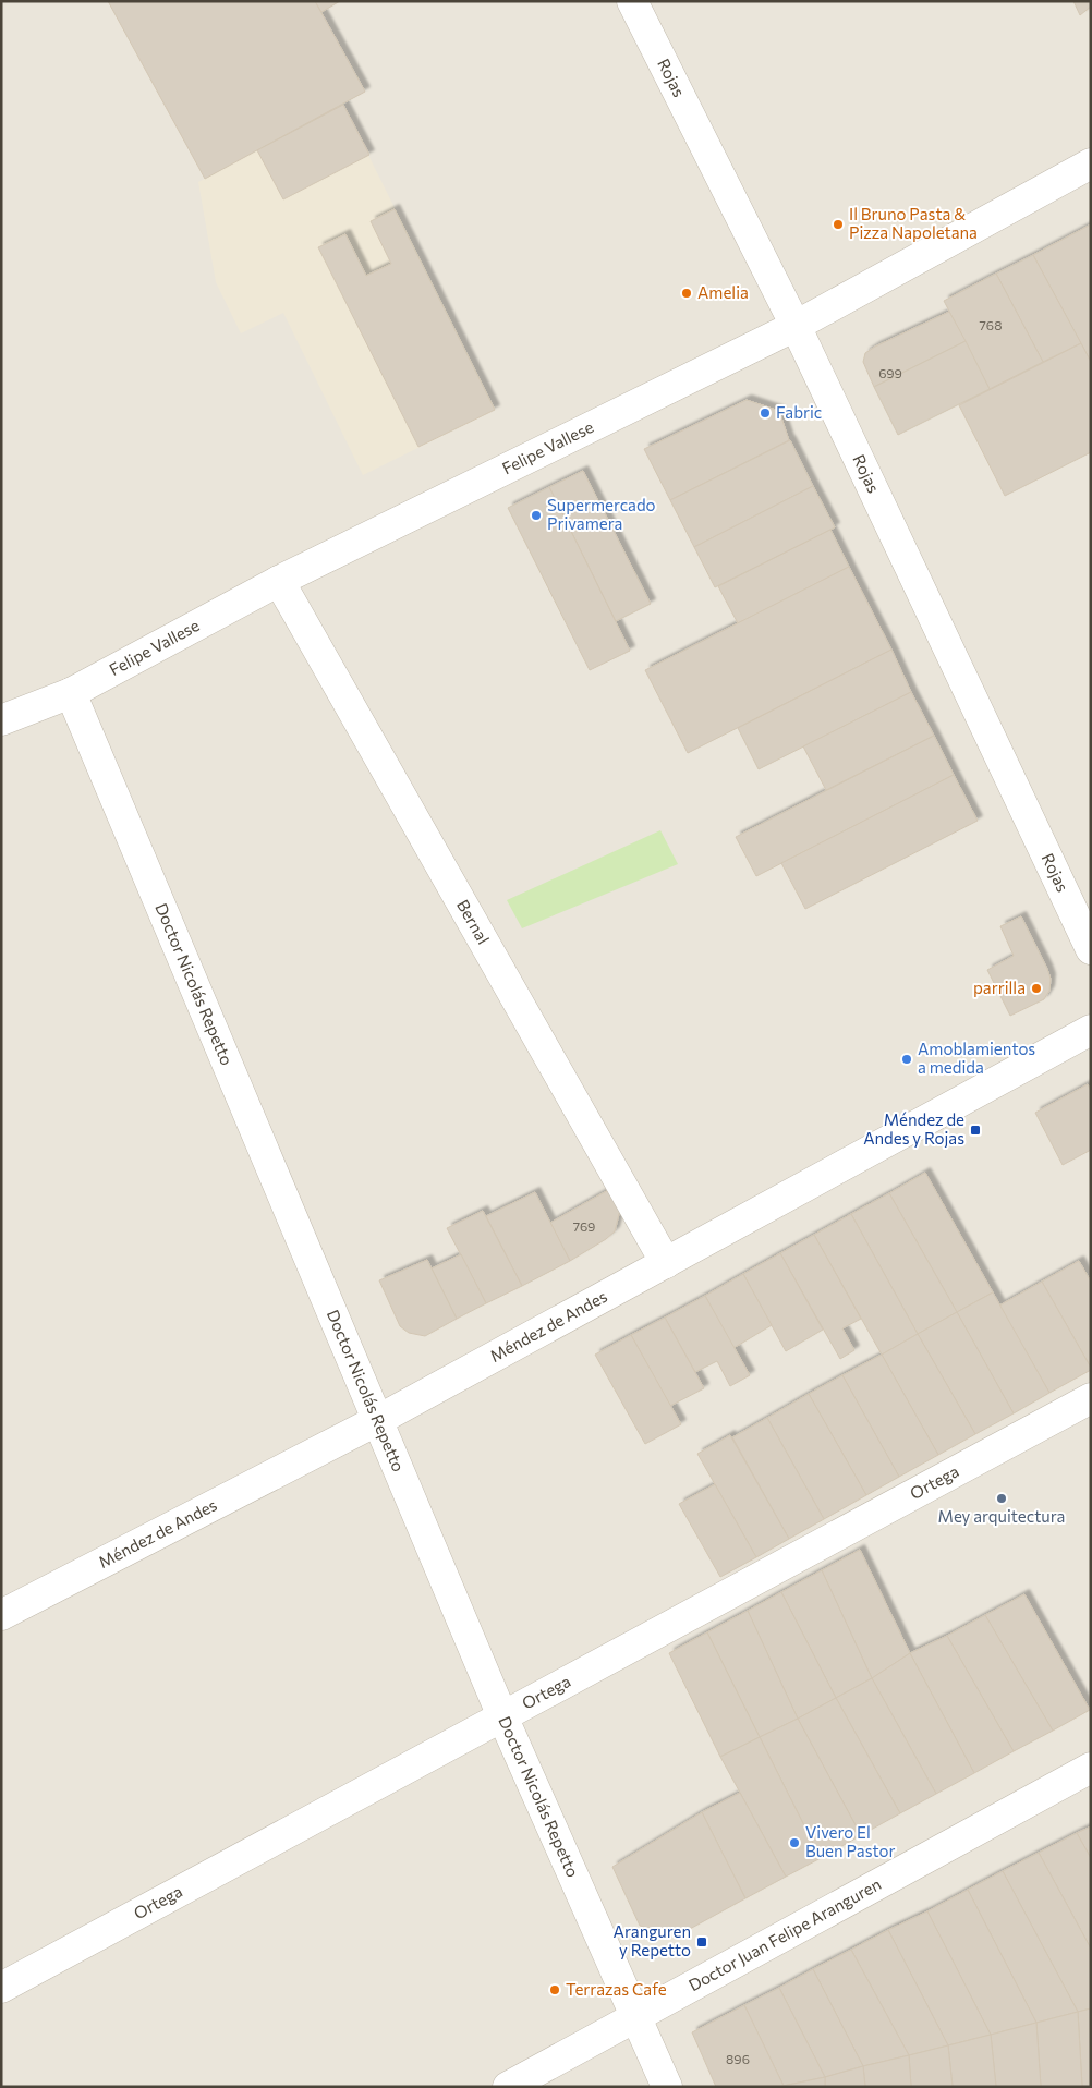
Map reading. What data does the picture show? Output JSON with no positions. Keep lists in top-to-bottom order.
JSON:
{
  "streets": {
    "street": [
      "Rojas",
      "Felipe Vallese",
      "Bernal",
      "Doctor Nicolás Repetto",
      "Méndez de Andes",
      "Ortega",
      "Doctor Juan Felipe Aranguren"
    ]
  },
  "crossings": [
    ["Rojas", "Felipe Vallese"],
    ["Felipe Vallese", "Bernal"],
    ["Felipe Vallese", "Doctor Nicolás Repetto"],
    ["Bernal", "Méndez de Andes"],
    ["Doctor Nicolás Repetto", "Méndez de Andes"],
    ["Doctor Nicolás Repetto", "Ortega"],
    ["Doctor Nicolás Repetto", "Doctor Juan Felipe Aranguren"]
  ],
  "places": {
    "other": [
      "Il Bruno Pasta & Pizza Napoletana",
      "Amelia",
      "Fabric",
      "Supermercado Privamera",
      "parrilla",
      "Amoblamientos a medida",
      "Mey arquitectura",
      "Vivero El Buen Pastor",
      "Terrazas Cafe"
    ],
    "transit": ["Méndez de Andes y Rojas", "Aranguren y Repetto"]
  },
  "house_numbers": [
    "768",
    "699",
    "769",
    "896"
  ]
}
